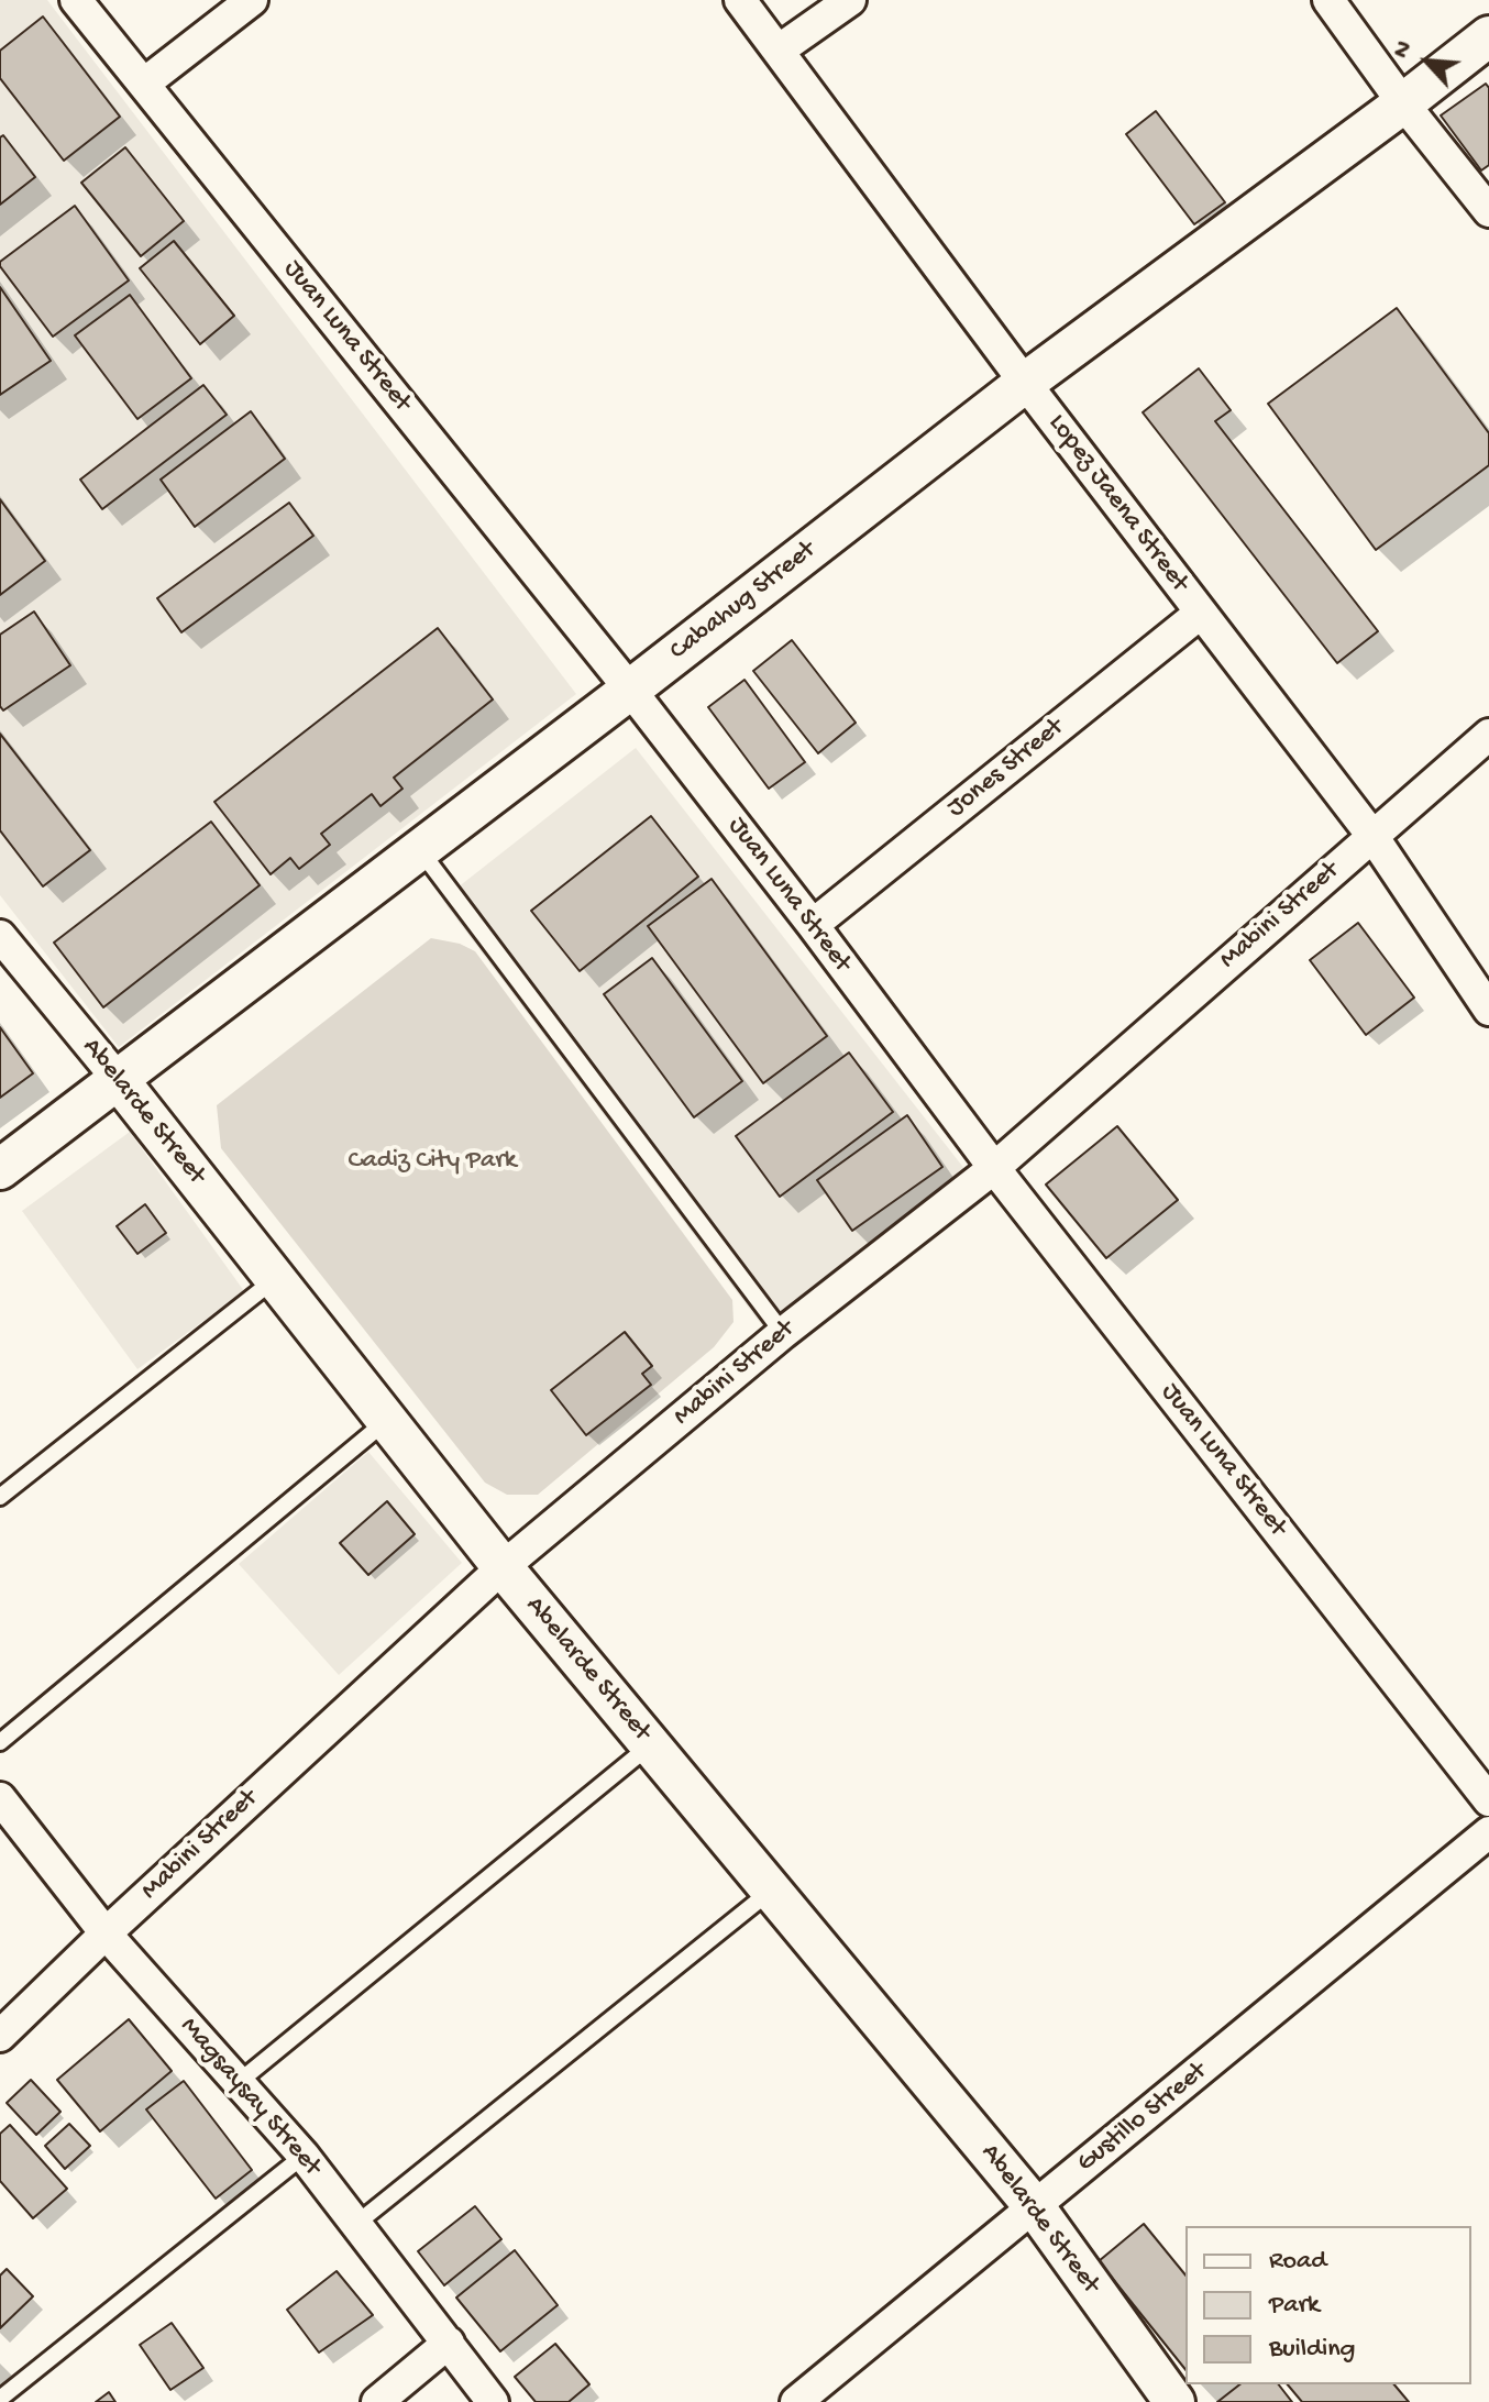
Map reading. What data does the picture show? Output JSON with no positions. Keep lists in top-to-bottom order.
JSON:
{
  "streets": {
    "street": [
      "Juan Luna Street",
      "Lopez Jaena Street",
      "Cabahug Street",
      "Jones Street",
      "Mabini Street",
      "Abelarde Street",
      "Magsaysay Street",
      "Gustillo Street"
    ]
  },
  "crossings": [
    ["Juan Luna Street", "Cabahug Street"],
    ["Juan Luna Street", "Jones Street"],
    ["Juan Luna Street", "Mabini Street"],
    ["Lopez Jaena Street", "Cabahug Street"],
    ["Lopez Jaena Street", "Jones Street"],
    ["Lopez Jaena Street", "Mabini Street"],
    ["Cabahug Street", "Abelarde Street"],
    ["Mabini Street", "Abelarde Street"],
    ["Mabini Street", "Magsaysay Street"],
    ["Abelarde Street", "Gustillo Street"]
  ],
  "parks": ["Cadiz City Park"],
  "legend": ["Road", "Park", "Building"],
  "north": "top left"
}
